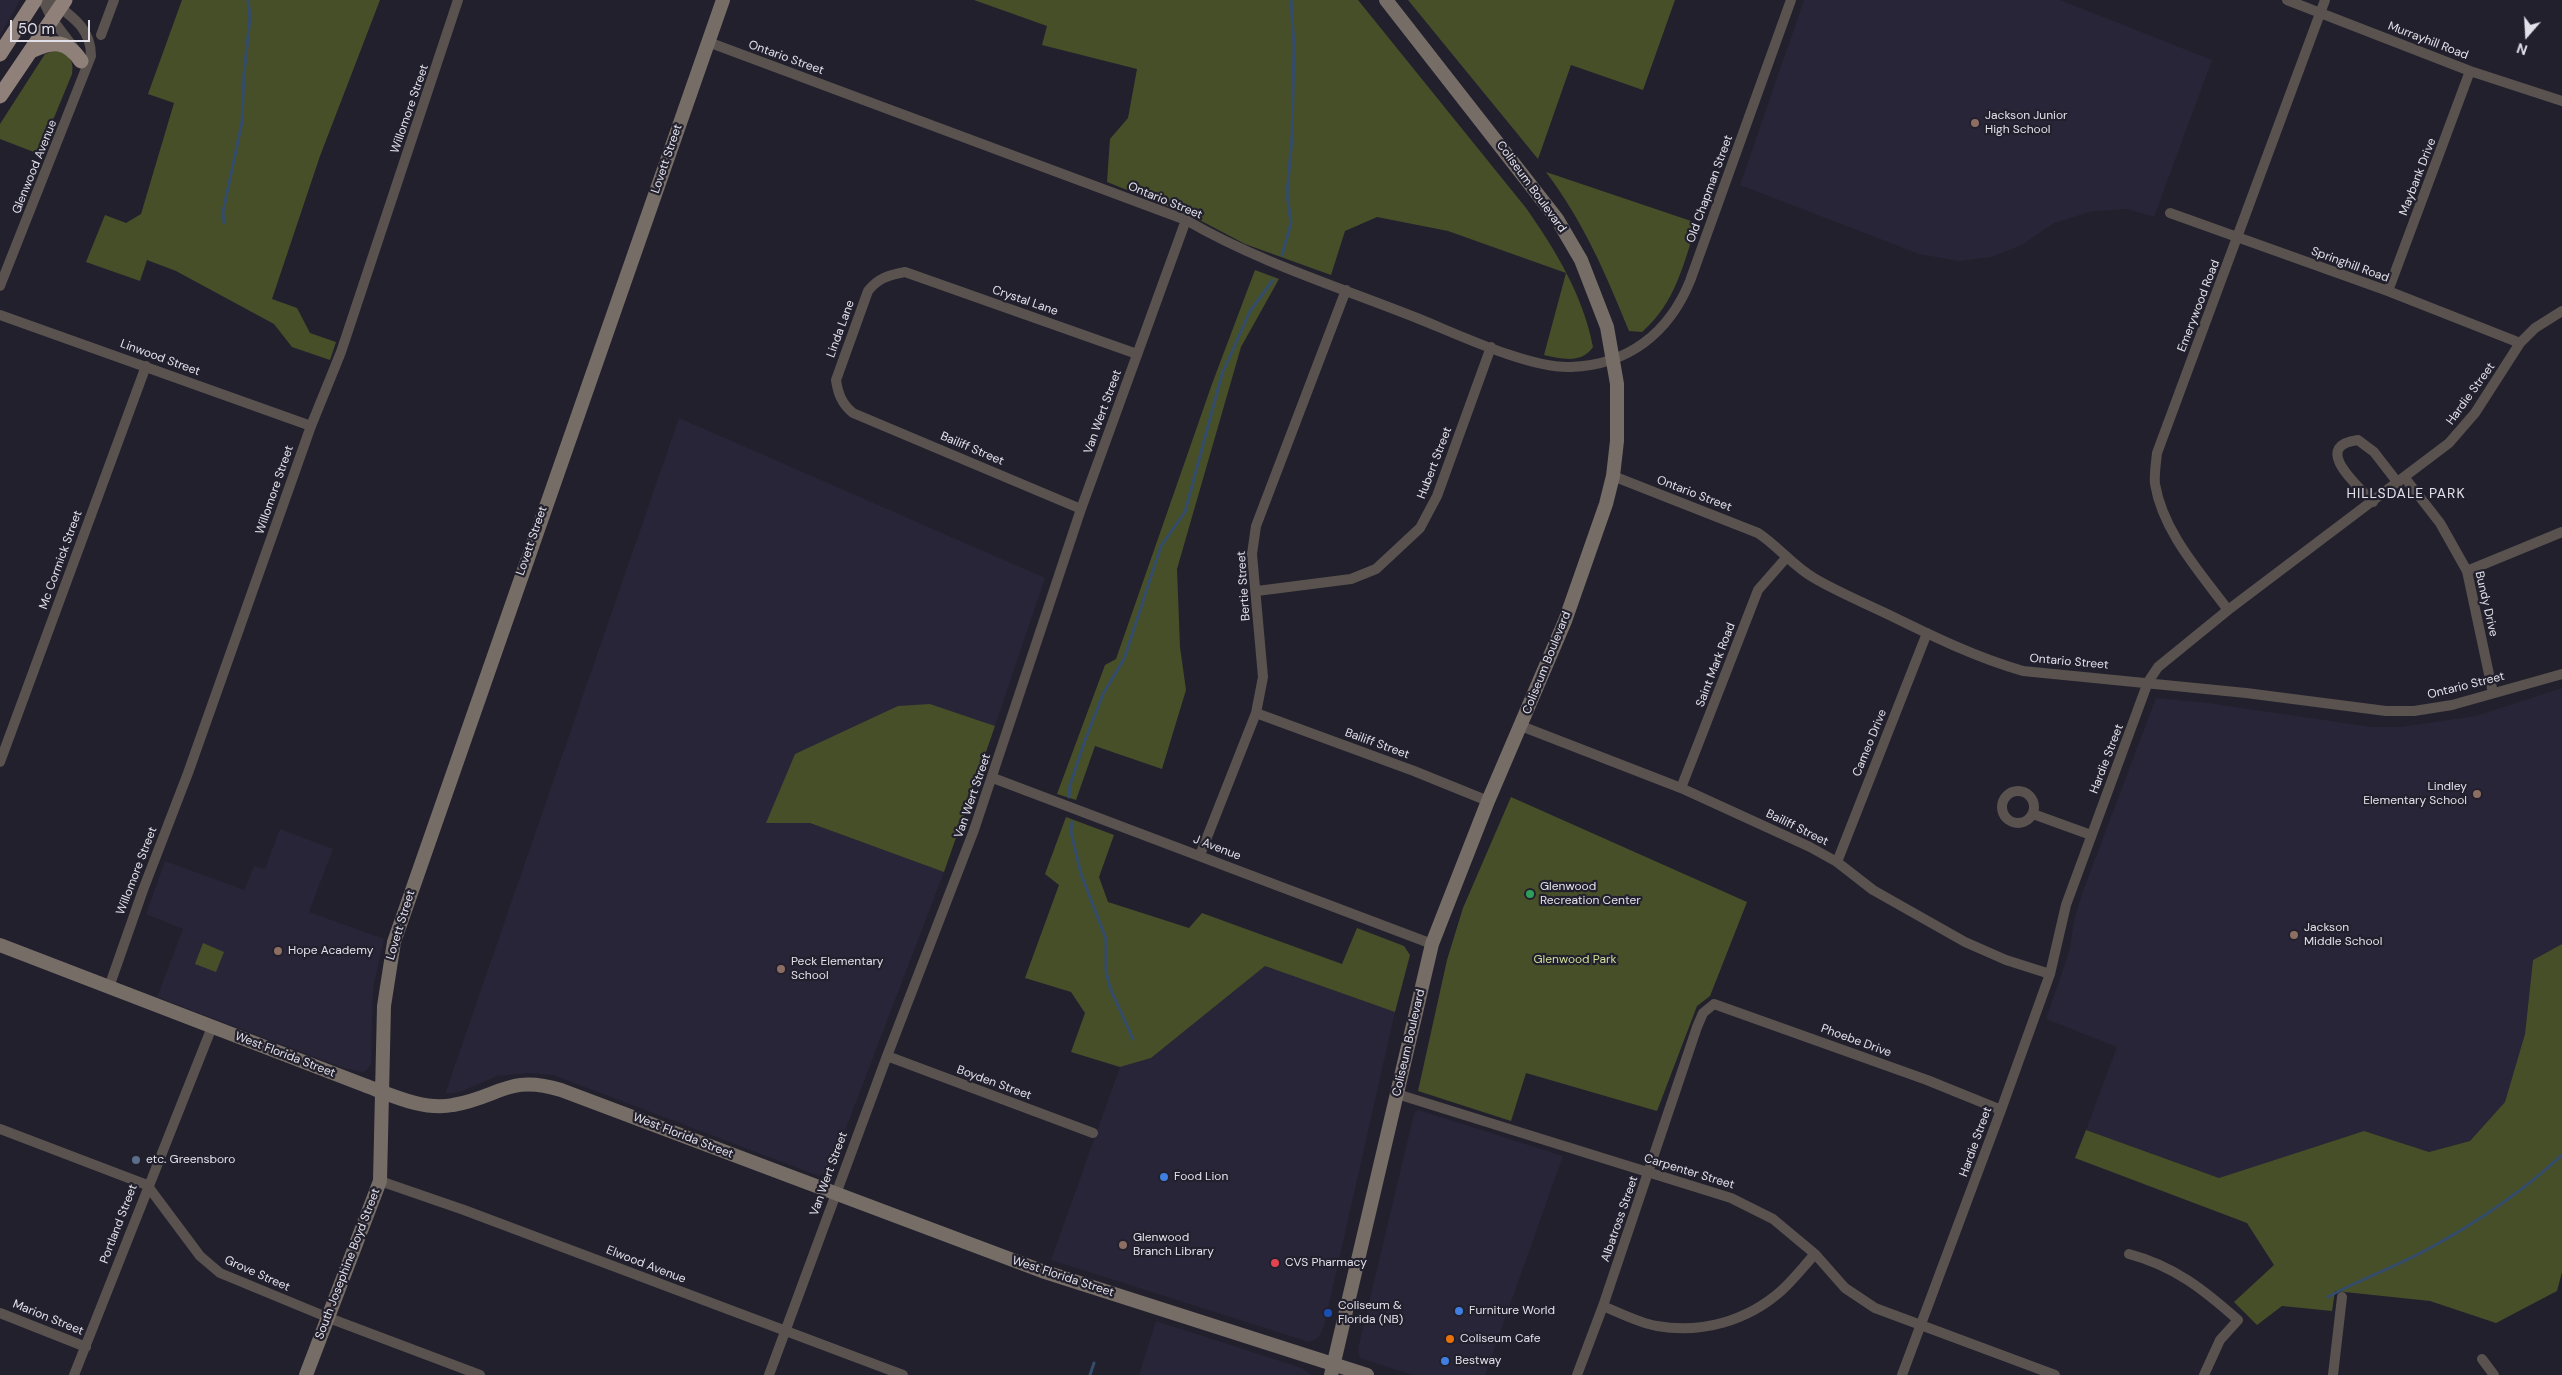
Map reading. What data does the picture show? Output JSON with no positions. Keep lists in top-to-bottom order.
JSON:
{
  "streets": {
    "main road": [
      "Lovett Street",
      "Coliseum Boulevard",
      "West Florida Street",
      "South Josephine Boyd Street"
    ],
    "street": [
      "Murrayhill Road",
      "Ontario Street",
      "Willomore Street",
      "Glenwood Avenue",
      "Maybank Drive",
      "Old Chapman Street",
      "Springhill Road",
      "Crystal Lane",
      "Emerywood Road",
      "Linda Lane",
      "Linwood Street",
      "Hardie Street",
      "Van Wert Street",
      "Bailiff Street",
      "Hubert Street",
      "Mc Cormick Street",
      "Bertie Street",
      "Bundy Drive",
      "Saint Mark Road",
      "Cameo Drive",
      "J Avenue",
      "Phoebe Drive",
      "Boyden Street",
      "Carpenter Street",
      "Albatross Street",
      "Portland Street",
      "Elwood Avenue",
      "Grove Street",
      "Marion Street"
    ]
  },
  "crossings": [
    ["Murrayhill Road", "Maybank Drive"],
    ["Murrayhill Road", "Emerywood Road"],
    ["Ontario Street", "Lovett Street"],
    ["Ontario Street", "Coliseum Boulevard"],
    ["Ontario Street", "Old Chapman Street"],
    ["Ontario Street", "Hardie Street"],
    ["Ontario Street", "Van Wert Street"],
    ["Ontario Street", "Hubert Street"],
    ["Ontario Street", "Bertie Street"],
    ["Ontario Street", "Bundy Drive"],
    ["Ontario Street", "Saint Mark Road"],
    ["Ontario Street", "Cameo Drive"],
    ["Willomore Street", "Linwood Street"],
    ["Willomore Street", "West Florida Street"],
    ["Lovett Street", "West Florida Street"],
    ["Lovett Street", "South Josephine Boyd Street"],
    ["Maybank Drive", "Springhill Road"],
    ["Coliseum Boulevard", "Old Chapman Street"],
    ["Coliseum Boulevard", "Bailiff Street"],
    ["Coliseum Boulevard", "J Avenue"],
    ["Coliseum Boulevard", "West Florida Street"],
    ["Coliseum Boulevard", "Carpenter Street"],
    ["Springhill Road", "Emerywood Road"],
    ["Springhill Road", "Hardie Street"],
    ["Crystal Lane", "Linda Lane"],
    ["Crystal Lane", "Van Wert Street"],
    ["Emerywood Road", "Hardie Street"],
    ["Linda Lane", "Bailiff Street"],
    ["Linwood Street", "Mc Cormick Street"],
    ["Hardie Street", "Bailiff Street"],
    ["Hardie Street", "Bundy Drive"],
    ["Hardie Street", "Phoebe Drive"],
    ["Hardie Street", "Carpenter Street"],
    ["Van Wert Street", "Bailiff Street"],
    ["Van Wert Street", "J Avenue"],
    ["Van Wert Street", "West Florida Street"],
    ["Van Wert Street", "Boyden Street"],
    ["Van Wert Street", "Elwood Avenue"],
    ["Bailiff Street", "Bertie Street"],
    ["Bailiff Street", "Saint Mark Road"],
    ["Bailiff Street", "Cameo Drive"],
    ["Hubert Street", "Bertie Street"],
    ["Bertie Street", "J Avenue"],
    ["Phoebe Drive", "Albatross Street"],
    ["West Florida Street", "Portland Street"],
    ["West Florida Street", "South Josephine Boyd Street"],
    ["Carpenter Street", "Albatross Street"],
    ["Portland Street", "Grove Street"],
    ["Portland Street", "Marion Street"],
    ["South Josephine Boyd Street", "Elwood Avenue"],
    ["South Josephine Boyd Street", "Grove Street"]
  ],
  "districts": ["HILLSDALE PARK"],
  "parks": ["Glenwood Park"],
  "places": [
    "Jackson Junior High School",
    "Lindley Elementary School",
    "Glenwood Recreation Center",
    "Jackson Middle School",
    "Hope Academy",
    "Peck Elementary School",
    "etc. Greensboro",
    "Food Lion",
    "Glenwood Branch Library",
    "CVS Pharmacy",
    "Furniture World",
    "Coliseum & Florida (NB)",
    "Coliseum Cafe",
    "Bestway"
  ],
  "scale_bar": "50 m",
  "north": "bottom"
}
